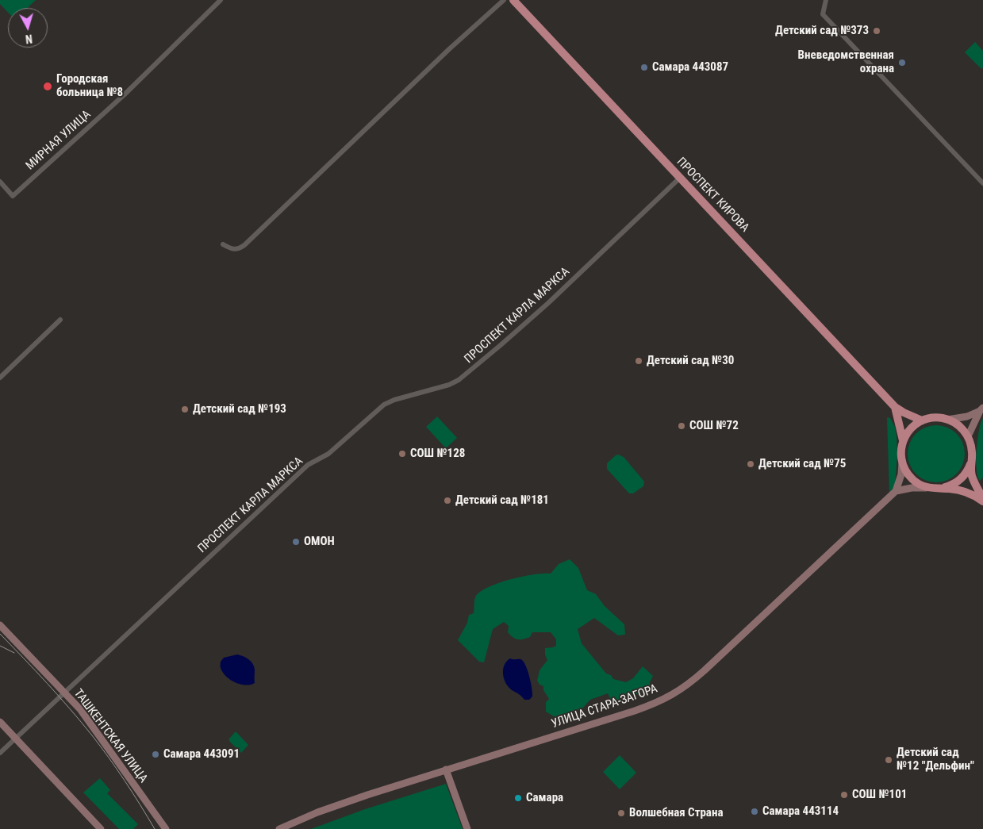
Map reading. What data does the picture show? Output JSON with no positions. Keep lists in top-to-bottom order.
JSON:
{
  "streets": {
    "main road": ["ПРОСПЕКТ КИРОВА", "УЛИЦА СТАРА-ЗАГОРА", "ТАШКЕНТСКАЯ УЛИЦА"],
    "street": ["МИРНАЯ УЛИЦА", "ПРОСПЕКТ КАРЛА МАРКСА"]
  },
  "crossings": [
    ["ПРОСПЕКТ КИРОВА", "ПРОСПЕКТ КАРЛА МАРКСА"],
    ["ПРОСПЕКТ КАРЛА МАРКСА", "ТАШКЕНТСКАЯ УЛИЦА"]
  ],
  "places": [
    "Детский сад №373",
    "Вневедомственная охрана",
    "Самара 443087",
    "Городская больница №8",
    "Детский сад №30",
    "Детский сад №193",
    "СОШ №72",
    "СОШ №128",
    "Детский сад №75",
    "Детский сад №181",
    "ОМОН",
    "Самара 443091",
    "Детский сад №12 \"Дельфин\"",
    "СОШ №101",
    "Самара",
    "Самара 443114",
    "Волшебная Страна"
  ],
  "north": "bottom"
}
